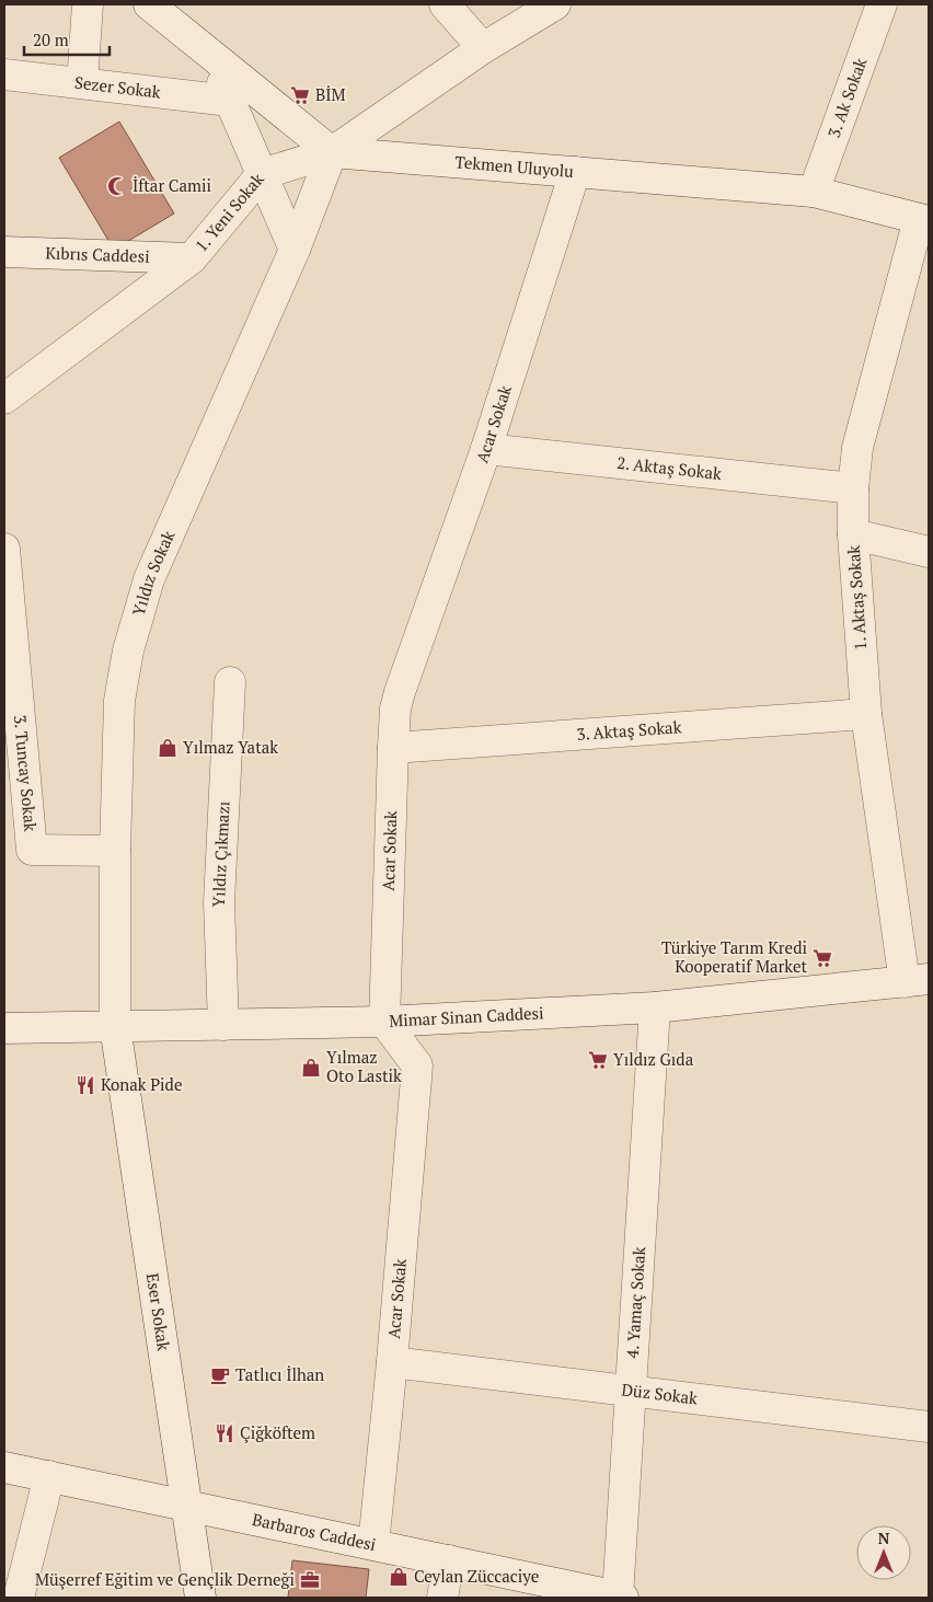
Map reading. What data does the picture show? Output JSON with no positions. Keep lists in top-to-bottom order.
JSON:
{
  "streets": {
    "street": [
      "Sezer Sokak",
      "3. Ak Sokak",
      "Tekmen Uluyolu",
      "1. Yeni Sokak",
      "Kıbrıs Caddesi",
      "Acar Sokak",
      "2. Aktaş Sokak",
      "Yıldız Sokak",
      "1. Aktaş Sokak",
      "3. Aktaş Sokak",
      "3. Tuncay Sokak",
      "Yıldız Çıkmazı",
      "Mimar Sinan Caddesi",
      "4. Yamaç Sokak",
      "Eser Sokak",
      "Düz Sokak",
      "Barbaros Caddesi"
    ]
  },
  "crossings": [
    ["3. Ak Sokak", "Tekmen Uluyolu"],
    ["Tekmen Uluyolu", "1. Yeni Sokak"],
    ["Tekmen Uluyolu", "Acar Sokak"],
    ["Tekmen Uluyolu", "Yıldız Sokak"],
    ["Tekmen Uluyolu", "1. Aktaş Sokak"],
    ["1. Yeni Sokak", "Kıbrıs Caddesi"],
    ["1. Yeni Sokak", "Yıldız Sokak"],
    ["Acar Sokak", "2. Aktaş Sokak"],
    ["Acar Sokak", "3. Aktaş Sokak"],
    ["Acar Sokak", "Mimar Sinan Caddesi"],
    ["Acar Sokak", "Düz Sokak"],
    ["Acar Sokak", "Barbaros Caddesi"],
    ["2. Aktaş Sokak", "1. Aktaş Sokak"],
    ["Yıldız Sokak", "3. Tuncay Sokak"],
    ["Yıldız Sokak", "Mimar Sinan Caddesi"],
    ["Yıldız Sokak", "Eser Sokak"],
    ["1. Aktaş Sokak", "3. Aktaş Sokak"],
    ["1. Aktaş Sokak", "Mimar Sinan Caddesi"],
    ["Yıldız Çıkmazı", "Mimar Sinan Caddesi"],
    ["Mimar Sinan Caddesi", "4. Yamaç Sokak"],
    ["Mimar Sinan Caddesi", "Eser Sokak"],
    ["4. Yamaç Sokak", "Düz Sokak"],
    ["4. Yamaç Sokak", "Barbaros Caddesi"],
    ["Eser Sokak", "Barbaros Caddesi"]
  ],
  "places": {
    "supermarket": ["BİM", "Türkiye Tarım Kredi Kooperatif Market", "Yıldız Gıda"],
    "mosque": ["İftar Camii"],
    "shop": ["Yılmaz Yatak", "Yılmaz Oto Lastik", "Ceylan Züccaciye"],
    "restaurant": ["Konak Pide", "Çiğköftem"],
    "cafe": ["Tatlıcı İlhan"],
    "office": ["Müşerref Eğitim ve Gençlik Derneği"]
  },
  "scale_bar": "20 m",
  "north": "top"
}
